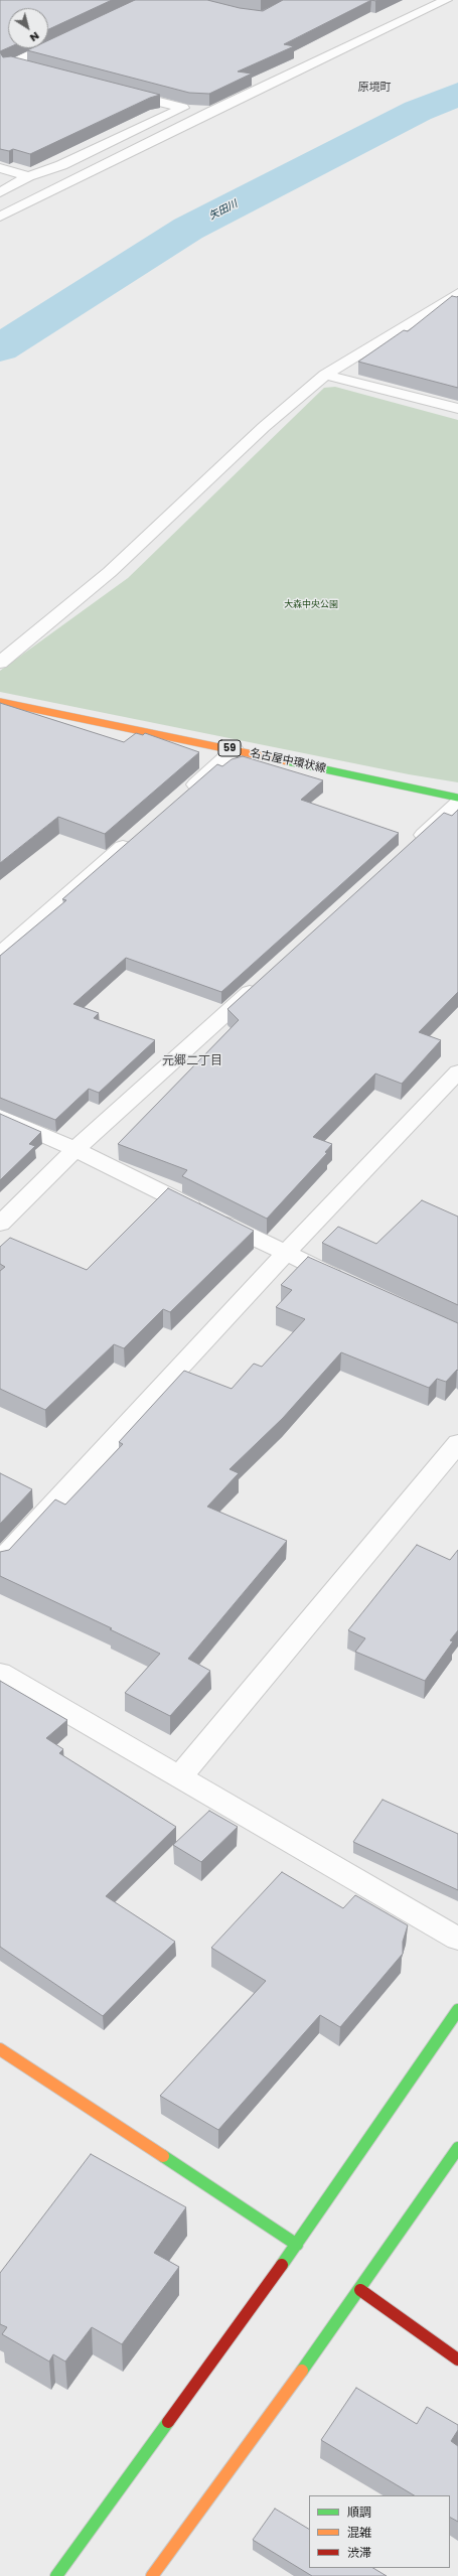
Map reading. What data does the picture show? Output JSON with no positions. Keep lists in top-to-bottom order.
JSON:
{
  "streets": {
    "street": ["59", "名古屋中環状線"]
  },
  "districts": ["原境町", "元郷二丁目"],
  "water": ["矢田川"],
  "parks": ["大森中央公園"],
  "legend": ["順調", "混雑", "渋滞"],
  "north": "bottom right"
}
